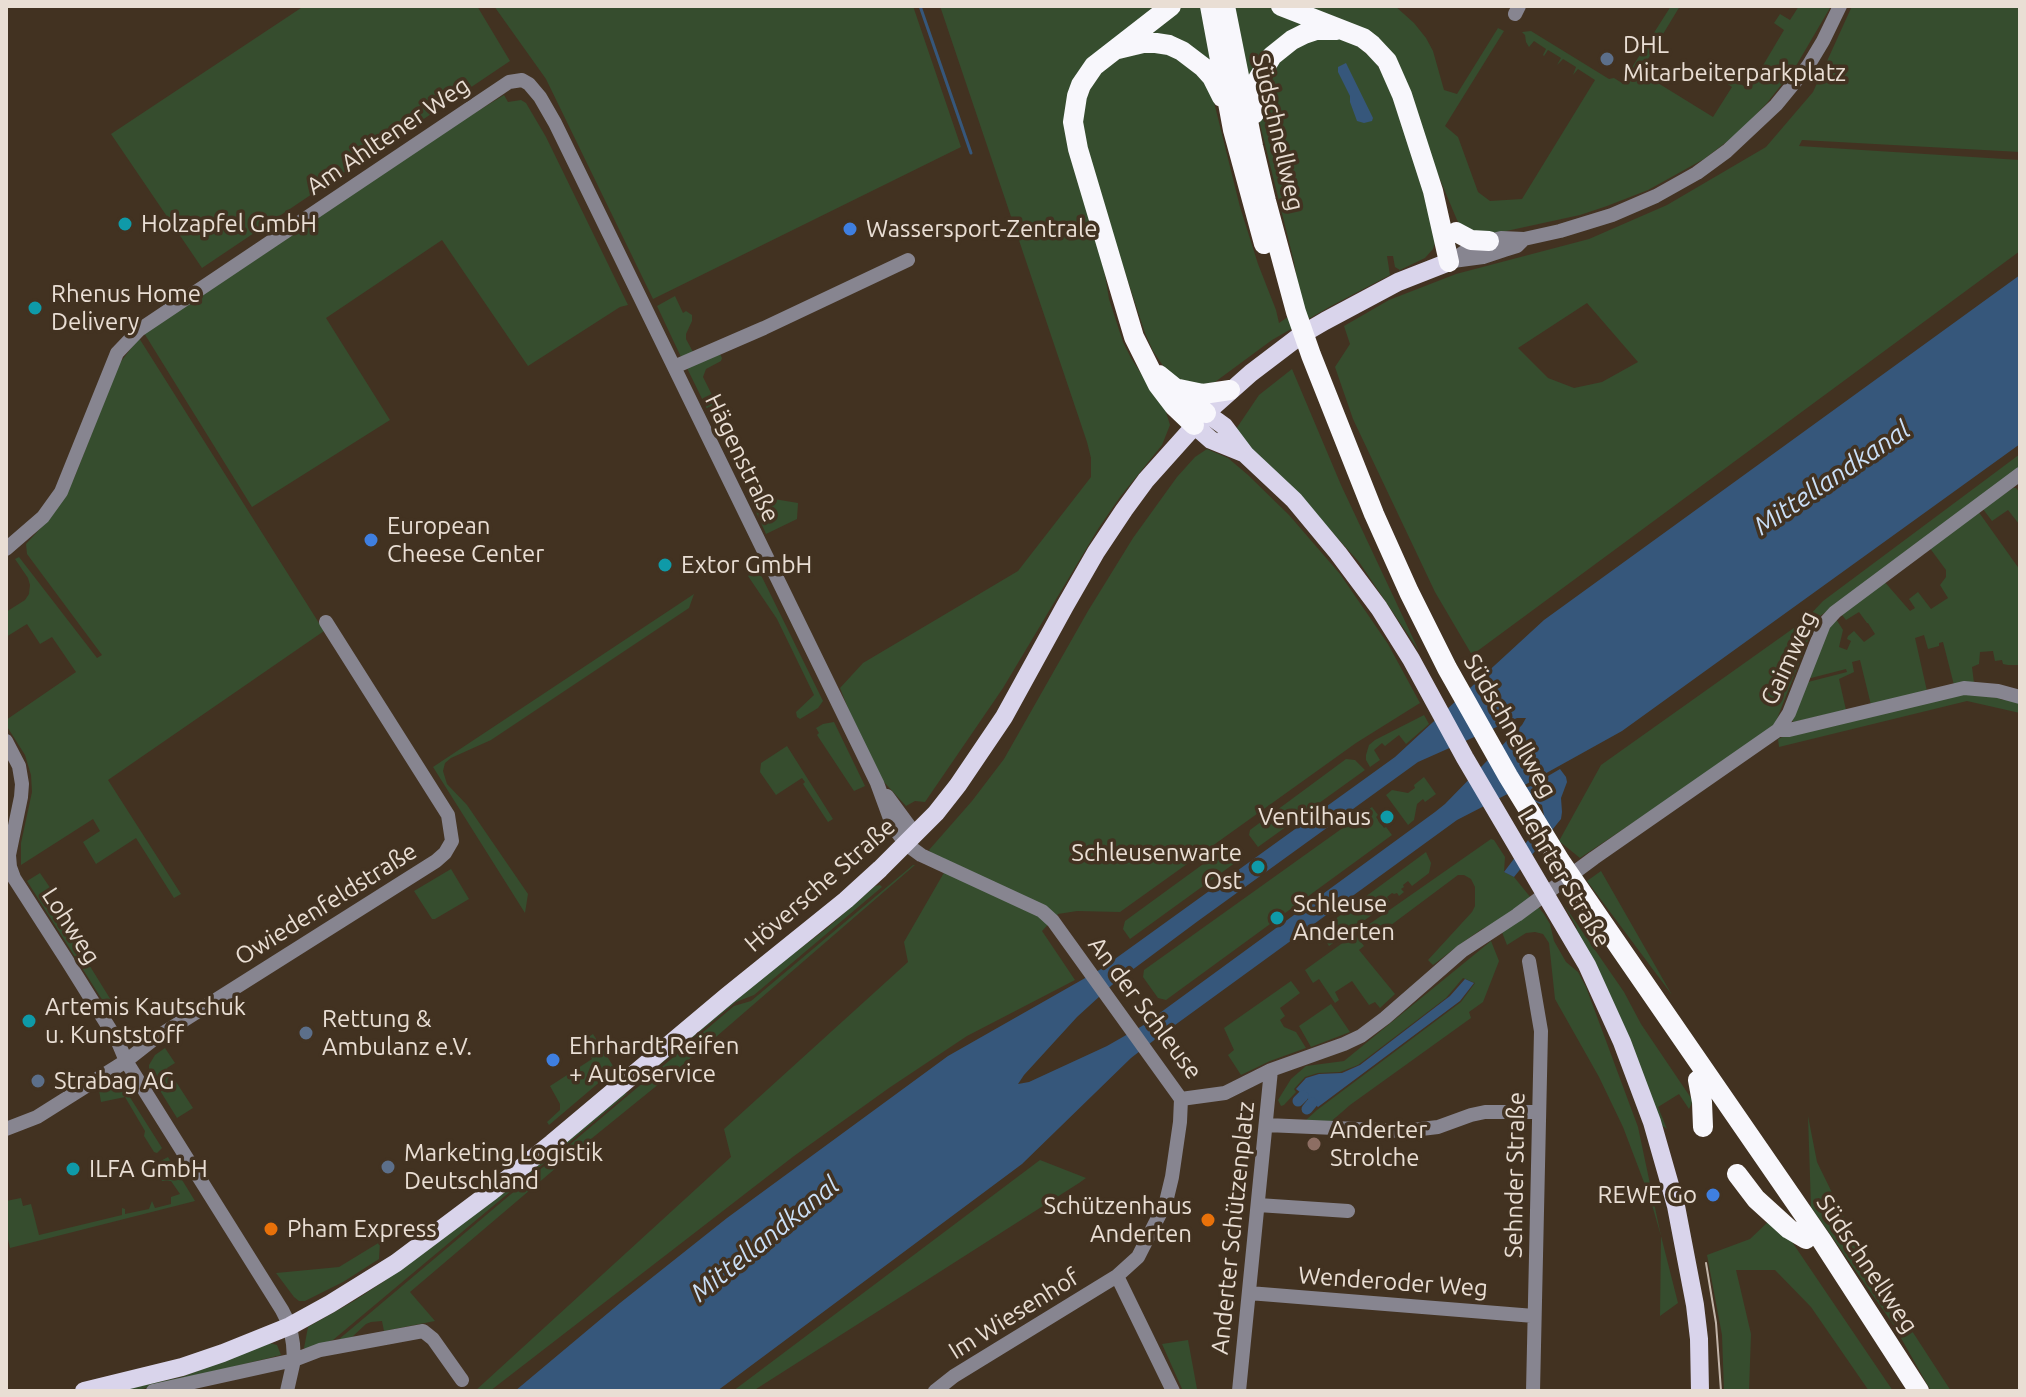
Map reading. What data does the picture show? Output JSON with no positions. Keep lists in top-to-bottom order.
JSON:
{
  "streets": {
    "highway": ["Südschnellweg"],
    "main road": ["Lehrter Straße", "Höversche Straße"],
    "street": [
      "Am Ahltener Weg",
      "Hägenstraße",
      "Gaimweg",
      "Owiedenfeldstraße",
      "Lohweg",
      "An der Schleuse",
      "Sehnder Straße",
      "Anderter Schützenplatz",
      "Wenderoder Weg",
      "Im Wiesenhof"
    ]
  },
  "crossings": [
    ["Südschnellweg", "Lehrter Straße"],
    ["Am Ahltener Weg", "Hägenstraße"],
    ["Hägenstraße", "Höversche Straße"],
    ["Hägenstraße", "An der Schleuse"],
    ["Gaimweg", "An der Schleuse"],
    ["Höversche Straße", "Lohweg"],
    ["Höversche Straße", "An der Schleuse"],
    ["Owiedenfeldstraße", "Lohweg"],
    ["An der Schleuse", "Anderter Schützenplatz"],
    ["An der Schleuse", "Im Wiesenhof"],
    ["Sehnder Straße", "Wenderoder Weg"],
    ["Anderter Schützenplatz", "Wenderoder Weg"]
  ],
  "water": ["Mittellandkanal"],
  "places": [
    "DHL Mitarbeiterparkplatz",
    "Holzapfel GmbH",
    "Wassersport-Zentrale",
    "Rhenus Home Delivery",
    "European Cheese Center",
    "Extor GmbH",
    "Ventilhaus",
    "Schleusenwarte Ost",
    "Schleuse Anderten",
    "Artemis Kautschuk u. Kunststoff",
    "Rettung & Ambulanz e.V.",
    "Ehrhardt Reifen + Autoservice",
    "Strabag AG",
    "Anderter Strolche",
    "Marketing Logistik Deutschland",
    "ILFA GmbH",
    "REWE Go",
    "Schützenhaus Anderten",
    "Pham Express"
  ]
}
